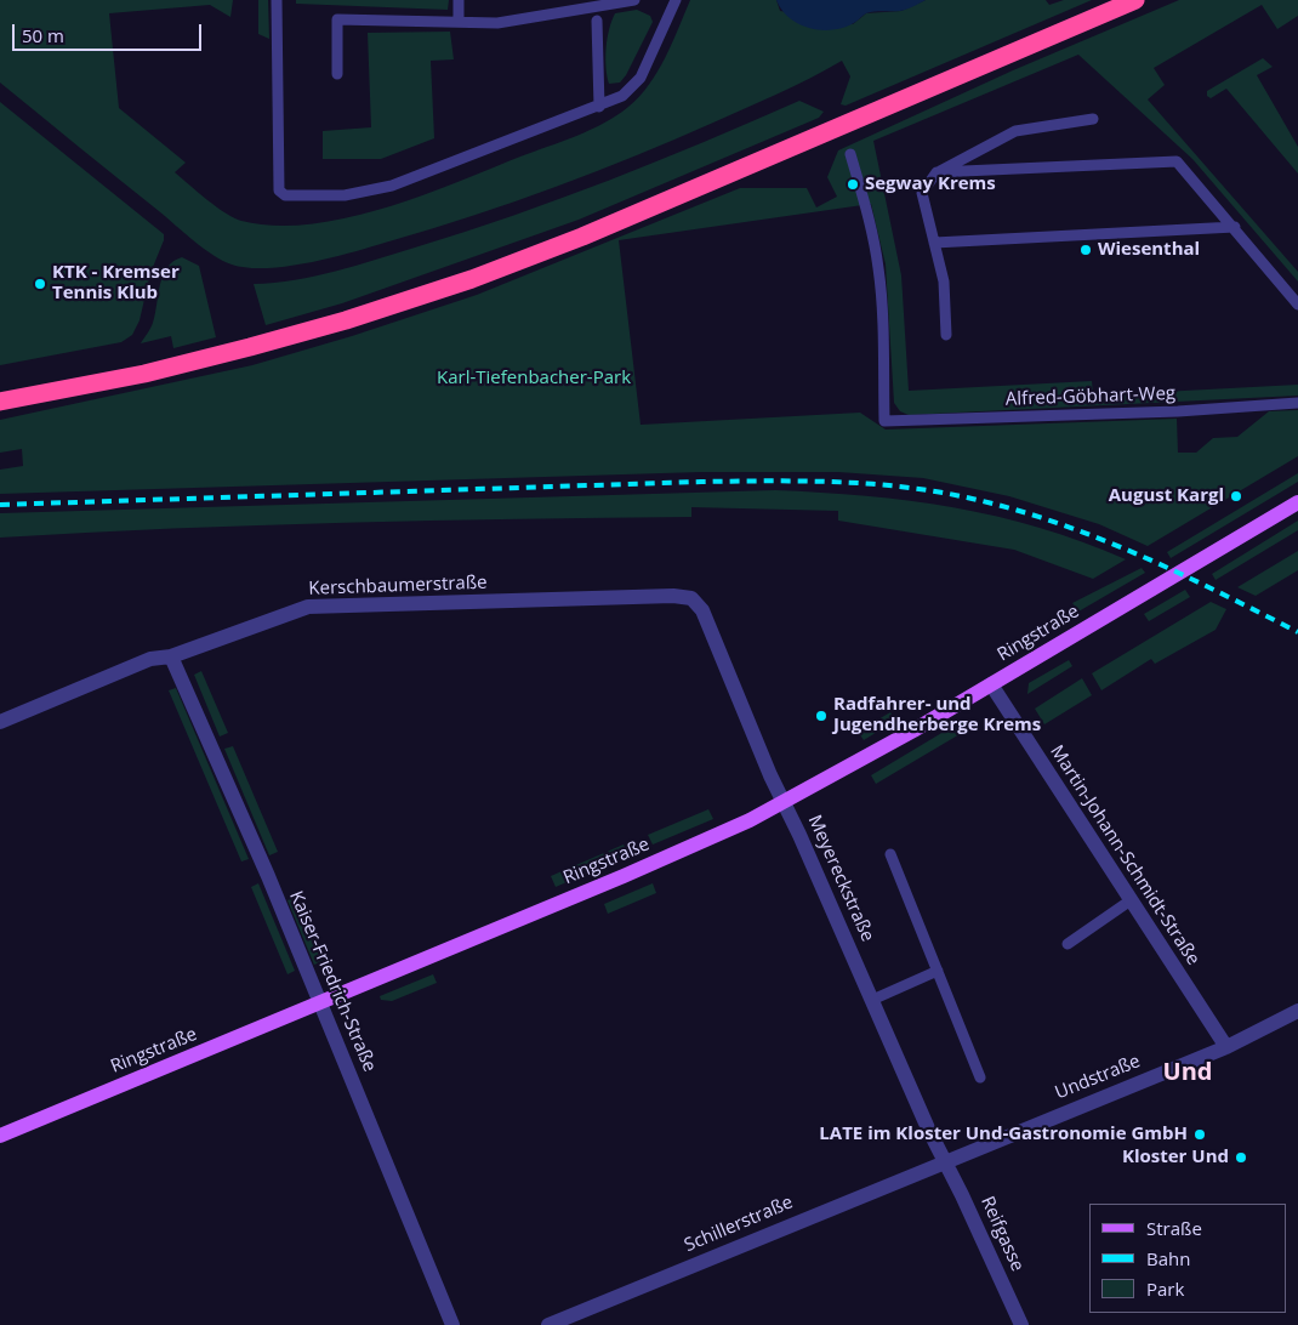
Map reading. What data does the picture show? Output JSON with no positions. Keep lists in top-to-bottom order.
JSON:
{
  "streets": {
    "main road": ["Ringstraße"],
    "street": [
      "Kerschbaumerstraße",
      "Martin-Johann-Schmidt-Straße",
      "Meyereckstraße",
      "Kaiser-Friedrich-Straße",
      "Undstraße",
      "Schillerstraße",
      "Reifgasse"
    ],
    "lane": ["Alfred-Göbhart-Weg"]
  },
  "crossings": [
    ["Kerschbaumerstraße", "Meyereckstraße"],
    ["Kerschbaumerstraße", "Kaiser-Friedrich-Straße"],
    ["Ringstraße", "Martin-Johann-Schmidt-Straße"],
    ["Ringstraße", "Meyereckstraße"],
    ["Ringstraße", "Kaiser-Friedrich-Straße"],
    ["Martin-Johann-Schmidt-Straße", "Undstraße"],
    ["Meyereckstraße", "Undstraße"],
    ["Meyereckstraße", "Schillerstraße"],
    ["Meyereckstraße", "Reifgasse"],
    ["Undstraße", "Schillerstraße"],
    ["Undstraße", "Reifgasse"],
    ["Schillerstraße", "Reifgasse"]
  ],
  "districts": ["Und"],
  "parks": ["Karl-Tiefenbacher-Park"],
  "places": [
    "Segway Krems",
    "Wiesenthal",
    "KTK - Kremser Tennis Klub",
    "August Kargl",
    "Radfahrer- und Jugendherberge Krems",
    "LATE im Kloster Und-Gastronomie GmbH",
    "Kloster Und"
  ],
  "legend": ["Straße", "Bahn", "Park"],
  "scale_bar": "50 m"
}
